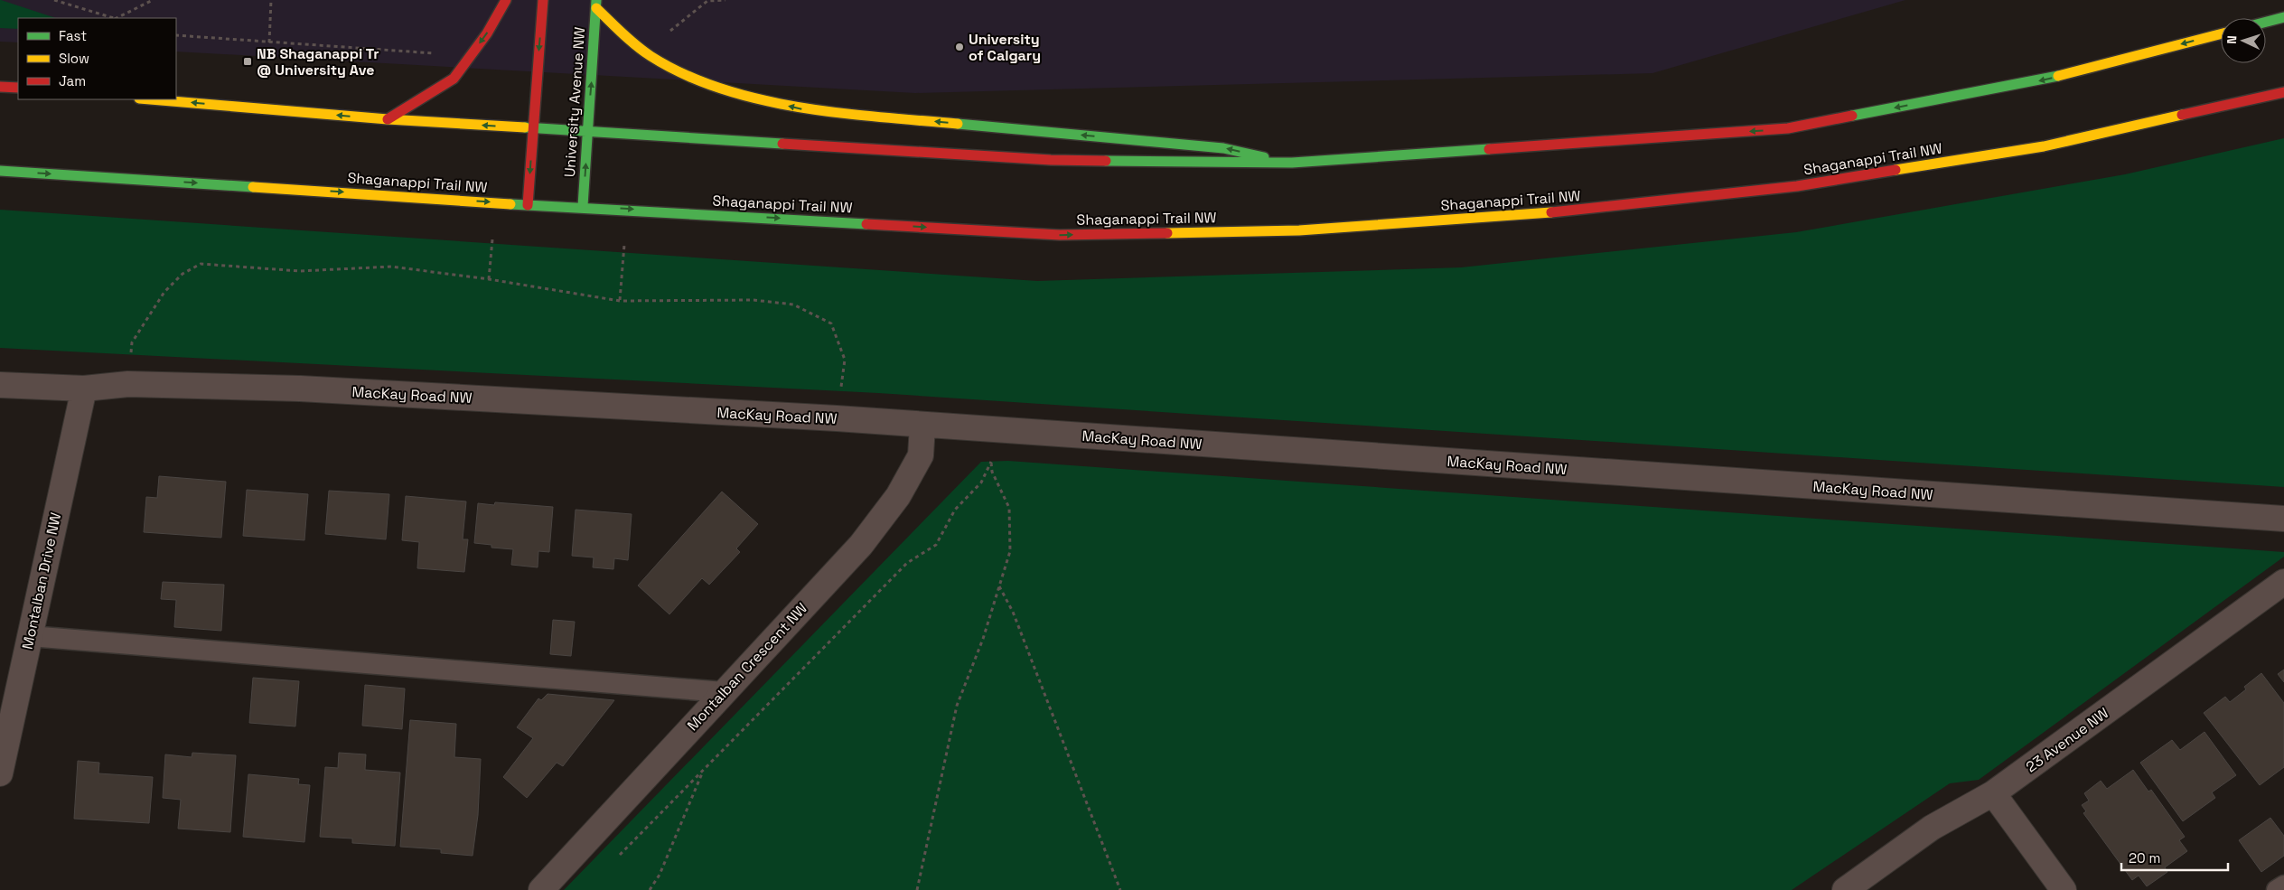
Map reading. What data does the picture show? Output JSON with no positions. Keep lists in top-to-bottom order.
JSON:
{
  "streets": {
    "main road": ["University Avenue NW", "Shaganappi Trail NW"],
    "street": [
      "MacKay Road NW",
      "Montalban Drive NW",
      "Montalban Crescent NW",
      "23 Avenue NW"
    ]
  },
  "crossings": [
    ["University Avenue NW", "Shaganappi Trail NW"],
    ["MacKay Road NW", "Montalban Drive NW"],
    ["MacKay Road NW", "Montalban Crescent NW"]
  ],
  "places": {
    "other": ["University of Calgary"],
    "transit": ["NB Shaganappi Tr @ University Ave"]
  },
  "legend": ["Fast", "Slow", "Jam"],
  "scale_bar": "20 m",
  "north": "left"
}
